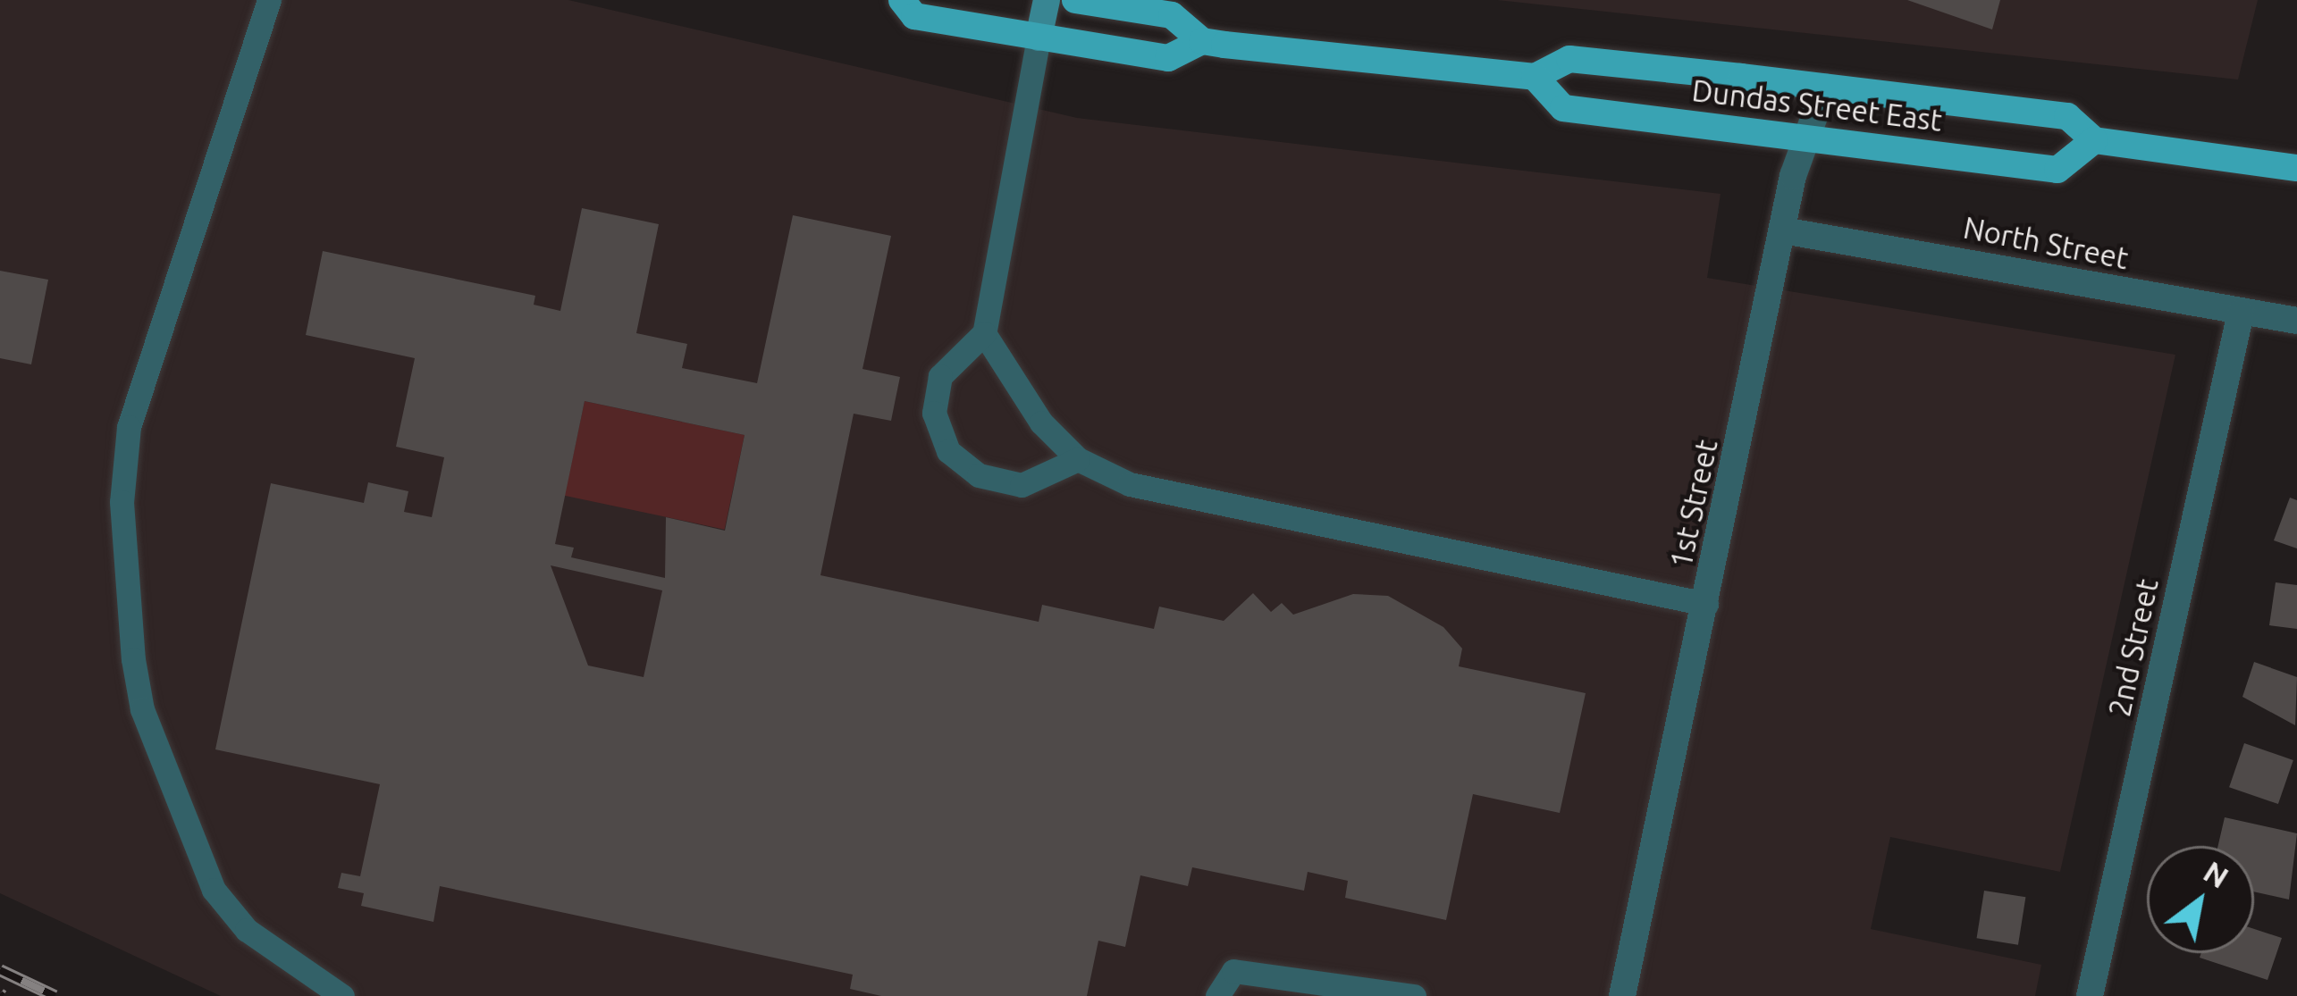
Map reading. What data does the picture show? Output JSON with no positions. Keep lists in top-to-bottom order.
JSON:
{
  "streets": {
    "main road": ["Dundas Street East"],
    "street": ["North Street", "1st Street", "2nd Street"]
  },
  "crossings": [
    ["Dundas Street East", "1st Street"],
    ["North Street", "1st Street"],
    ["North Street", "2nd Street"]
  ],
  "north": "top right"
}
